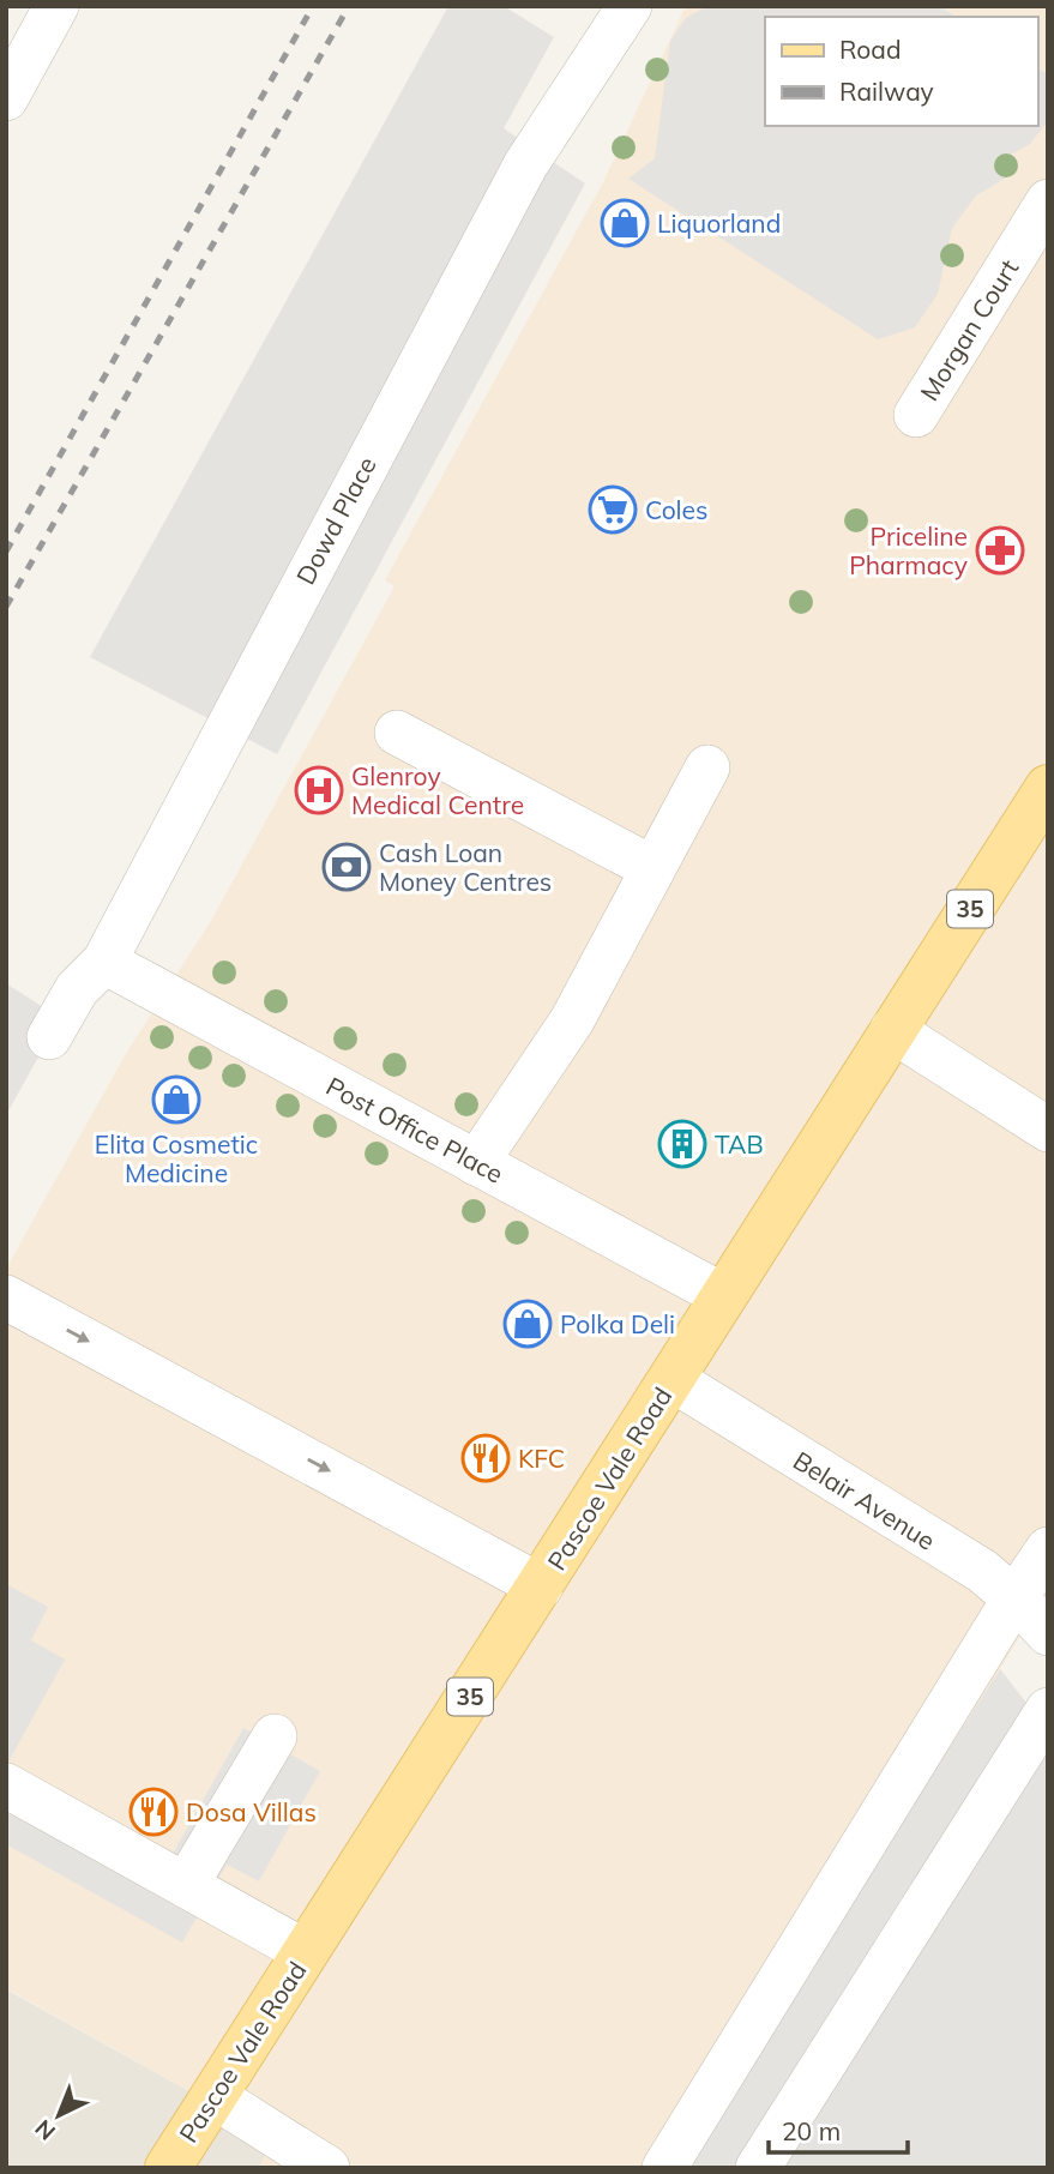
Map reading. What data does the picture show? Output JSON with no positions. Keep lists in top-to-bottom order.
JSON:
{
  "streets": {
    "main road": ["35", "Pascoe Vale Road"],
    "street": [
      "Morgan Court",
      "Dowd Place",
      "Post Office Place",
      "Belair Avenue"
    ]
  },
  "crossings": [
    ["Dowd Place", "Post Office Place"],
    ["Post Office Place", "Pascoe Vale Road"],
    ["Pascoe Vale Road", "Belair Avenue"]
  ],
  "places": {
    "shop": ["Liquorland", "Elita Cosmetic Medicine", "Polka Deli"],
    "supermarket": ["Coles"],
    "pharmacy": ["Priceline Pharmacy"],
    "hospital": ["Glenroy Medical Centre"],
    "bank": ["Cash Loan Money Centres"],
    "building": ["TAB"],
    "restaurant": ["KFC", "Dosa Villas"]
  },
  "legend": ["Road", "Railway"],
  "scale_bar": "20 m",
  "north": "bottom left"
}
